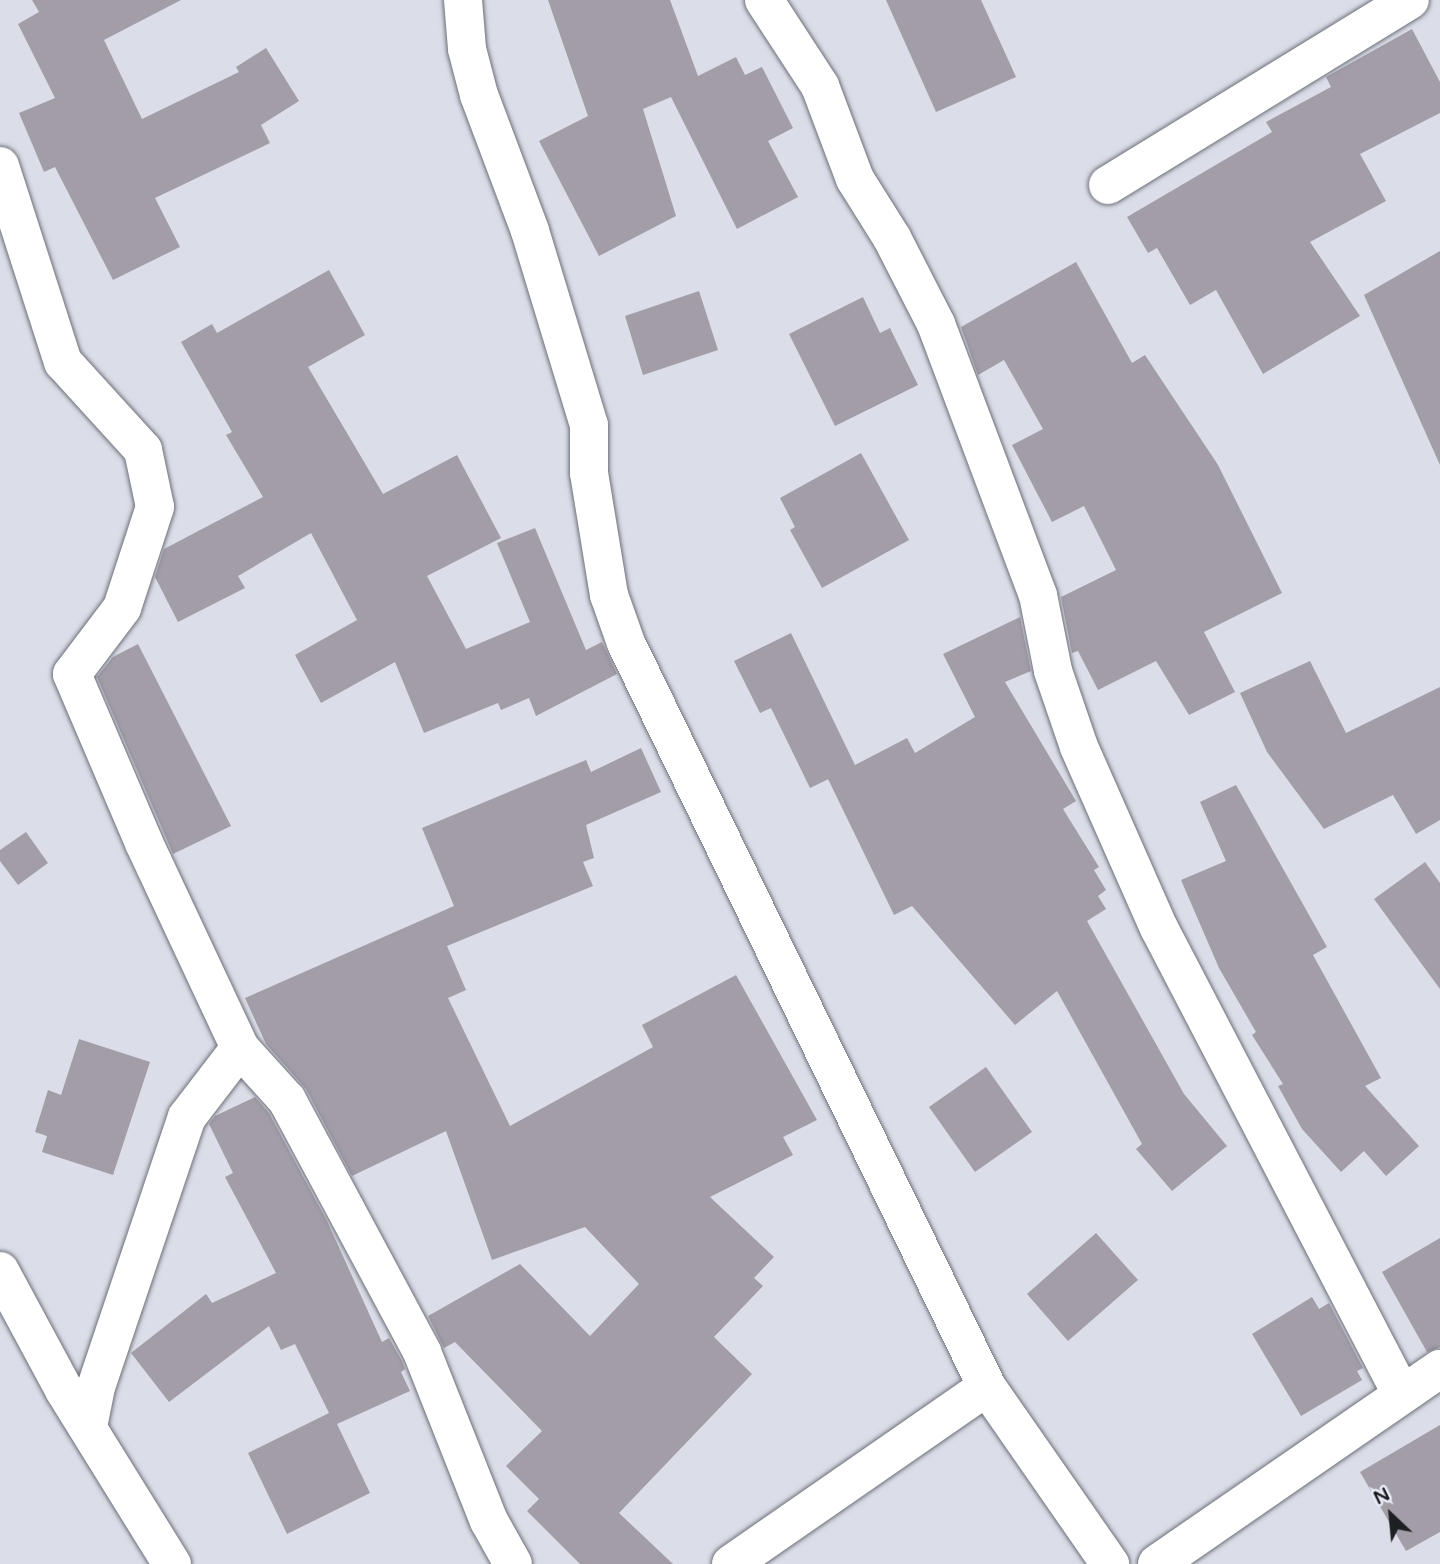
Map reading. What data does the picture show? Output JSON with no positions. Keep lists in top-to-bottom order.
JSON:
{
  "north": "top left"
}
